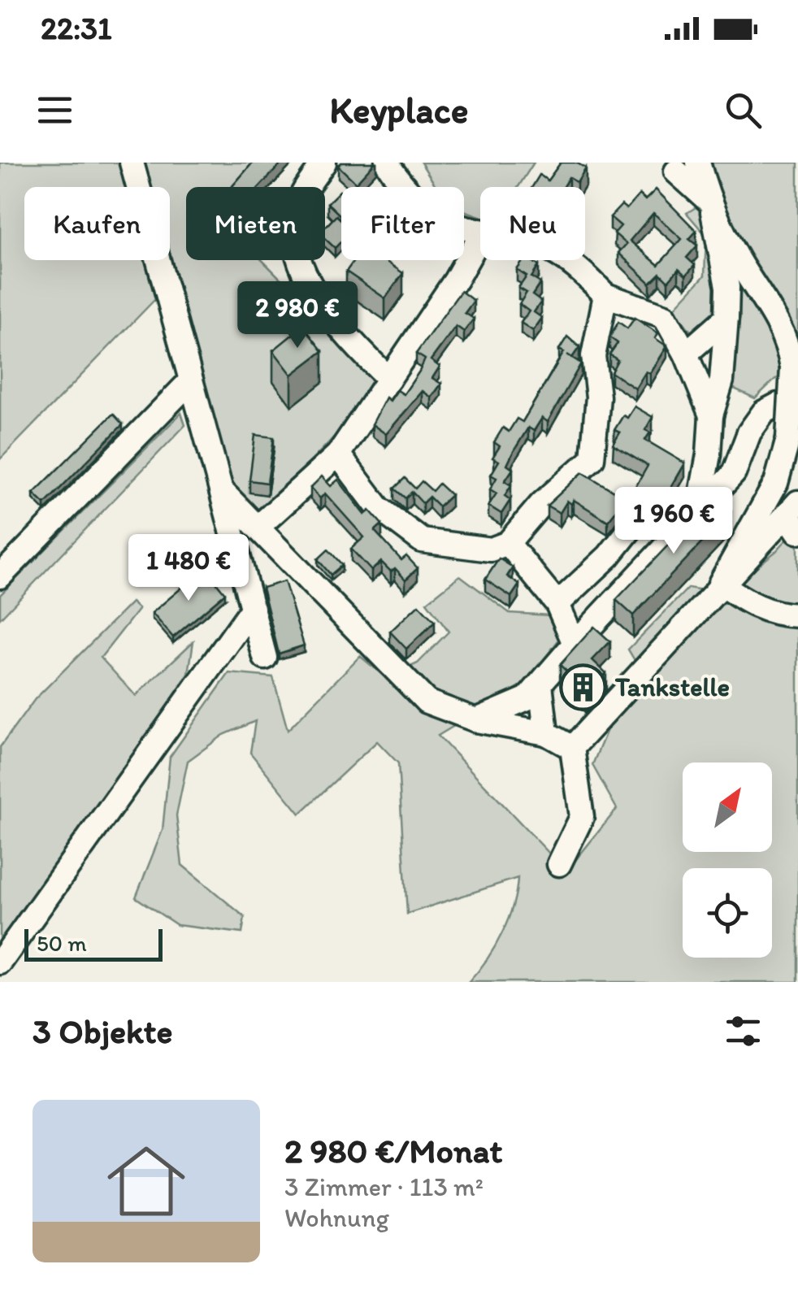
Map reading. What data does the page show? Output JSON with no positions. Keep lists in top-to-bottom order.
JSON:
{
  "places": {
    "building": ["Tankstelle"]
  },
  "scale_bar": "50 m",
  "north": "top right",
  "page": {
    "status": "22:31",
    "header": "Keyplace",
    "chip": [
      "Kaufen",
      "Mieten",
      "Filter",
      "Neu"
    ],
    "price": ["2 980 €", "1 960 €", "1 480 €"],
    "scale": "50 m",
    "heading": "3 Objekte",
    "list": [
      {
        "name": "2 980 €/Monat",
        "note": "3 Zimmer · 113 m² · Wohnung"
      }
    ]
  }
}
